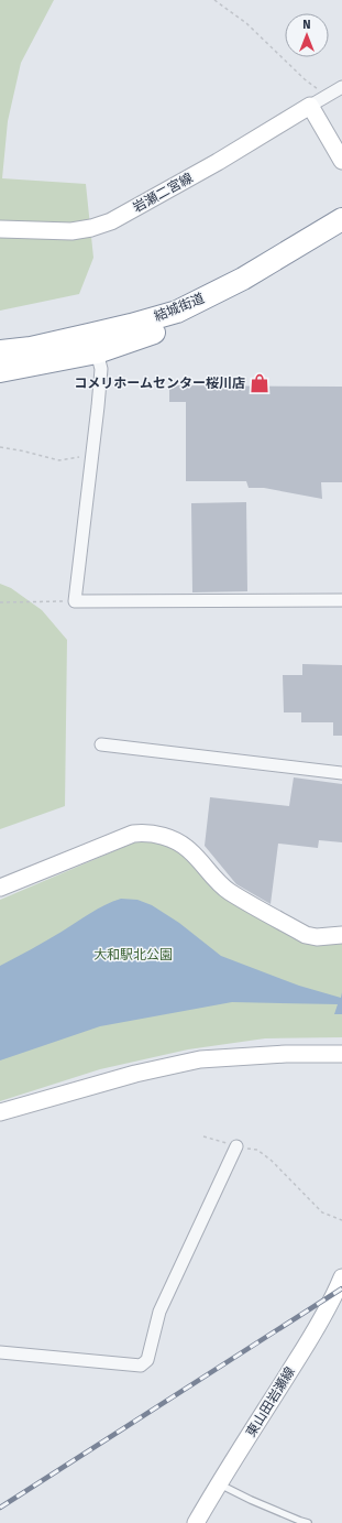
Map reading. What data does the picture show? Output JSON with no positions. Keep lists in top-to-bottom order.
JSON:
{
  "streets": {
    "highway": ["結城街道"],
    "street": ["岩瀬二宮線", "東山田岩瀬線"]
  },
  "parks": ["大和駅北公園"],
  "places": {
    "shop": ["コメリホームセンター桜川店"]
  },
  "north": "top"
}
